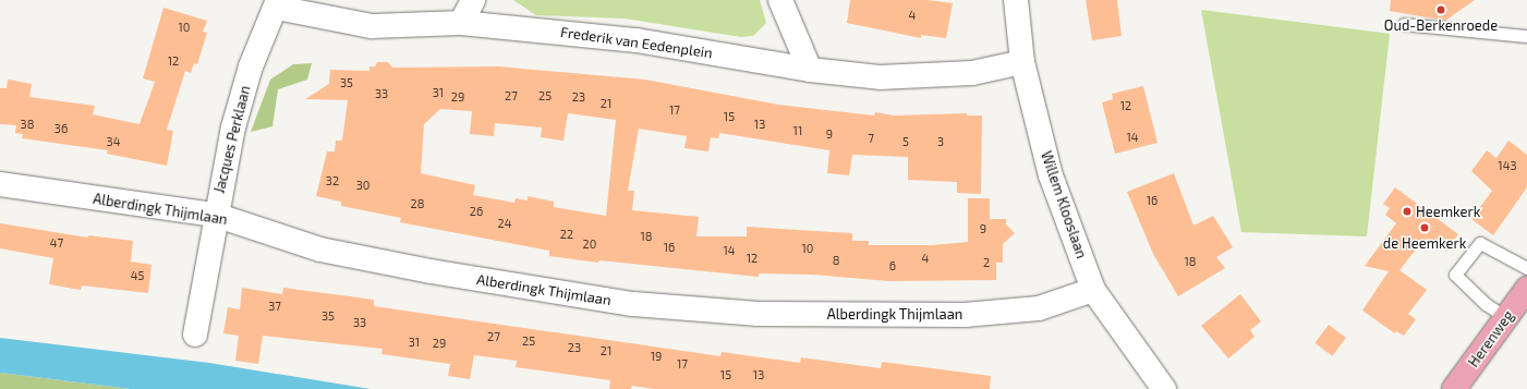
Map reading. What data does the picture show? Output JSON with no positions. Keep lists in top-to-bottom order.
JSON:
{
  "streets": {
    "main road": ["Herenweg"],
    "street": [
      "Frederik van Eedenplein",
      "Jacques Perklaan",
      "Willem Klooslaan",
      "Alberdingk Thijmlaan"
    ]
  },
  "crossings": [
    ["Frederik van Eedenplein", "Jacques Perklaan"],
    ["Frederik van Eedenplein", "Willem Klooslaan"],
    ["Jacques Perklaan", "Alberdingk Thijmlaan"],
    ["Willem Klooslaan", "Alberdingk Thijmlaan"]
  ],
  "places": ["Oud-Berkenroede", "Heemkerk", "de Heemkerk"],
  "house_numbers": [
    "4",
    "10",
    "12",
    "35",
    "31",
    "33",
    "27",
    "25",
    "29",
    "23",
    "21",
    "12",
    "17",
    "15",
    "38",
    "13",
    "36",
    "11",
    "9",
    "14",
    "7",
    "34",
    "5",
    "3",
    "143",
    "32",
    "30",
    "16",
    "28",
    "26",
    "24",
    "9",
    "22",
    "18",
    "47",
    "20",
    "16",
    "10",
    "14",
    "12",
    "4",
    "8",
    "18",
    "2",
    "6",
    "45",
    "37",
    "35",
    "33",
    "27",
    "25",
    "31",
    "29",
    "23",
    "21",
    "19",
    "17",
    "15",
    "13"
  ]
}
